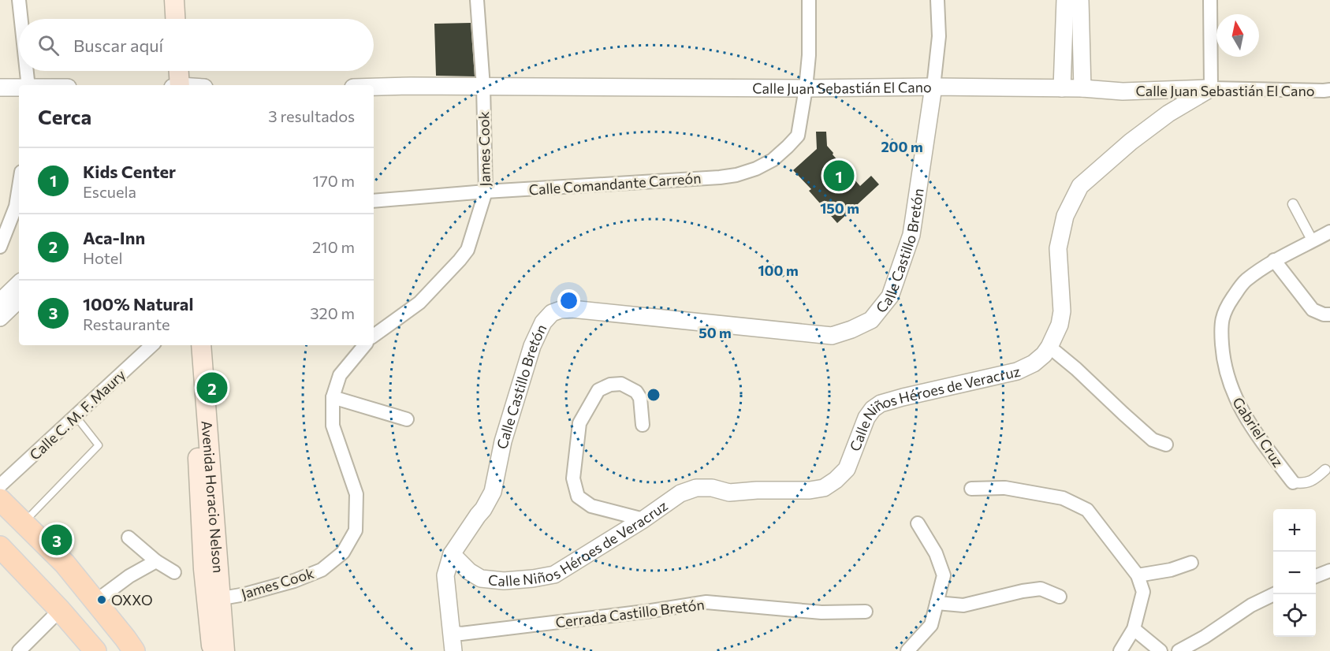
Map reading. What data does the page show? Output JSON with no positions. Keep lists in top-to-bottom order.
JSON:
{
  "streets": {
    "main road": ["Avenida Horacio Nelson"],
    "street": [
      "Calle Juan Sebastián El Cano",
      "James Cook",
      "Calle Comandante Carreón",
      "Calle Castillo Bretón",
      "Calle Niños Héroes de Veracruz",
      "Calle C. M. F. Maury",
      "Gabriel Cruz",
      "Cerrada Castillo Bretón"
    ]
  },
  "crossings": [
    ["Calle Juan Sebastián El Cano", "James Cook"],
    ["Calle Juan Sebastián El Cano", "Calle Comandante Carreón"],
    ["Calle Juan Sebastián El Cano", "Calle Castillo Bretón"],
    ["Calle Juan Sebastián El Cano", "Calle Niños Héroes de Veracruz"],
    ["James Cook", "Calle Comandante Carreón"],
    ["James Cook", "Avenida Horacio Nelson"],
    ["Calle Castillo Bretón", "Calle Niños Héroes de Veracruz"],
    ["Calle Castillo Bretón", "Cerrada Castillo Bretón"]
  ],
  "places": ["OXXO"],
  "north": "top",
  "page": {
    "search": "Buscar aquí",
    "heading": ["Cerca", "3 resultados"],
    "list": [
      {
        "mark": "1",
        "name": "Kids Center",
        "note": "Escuela",
        "value": "170 m"
      },
      {
        "mark": "2",
        "name": "Aca-Inn",
        "note": "Hotel",
        "value": "210 m"
      },
      {
        "mark": "3",
        "name": "100% Natural",
        "note": "Restaurante",
        "value": "320 m"
      }
    ],
    "pins": ["1", "2", "3"],
    "map_buttons": ["+", "−"]
  },
  "rings": [
    "200 m",
    "150 m",
    "100 m",
    "50 m"
  ]
}
